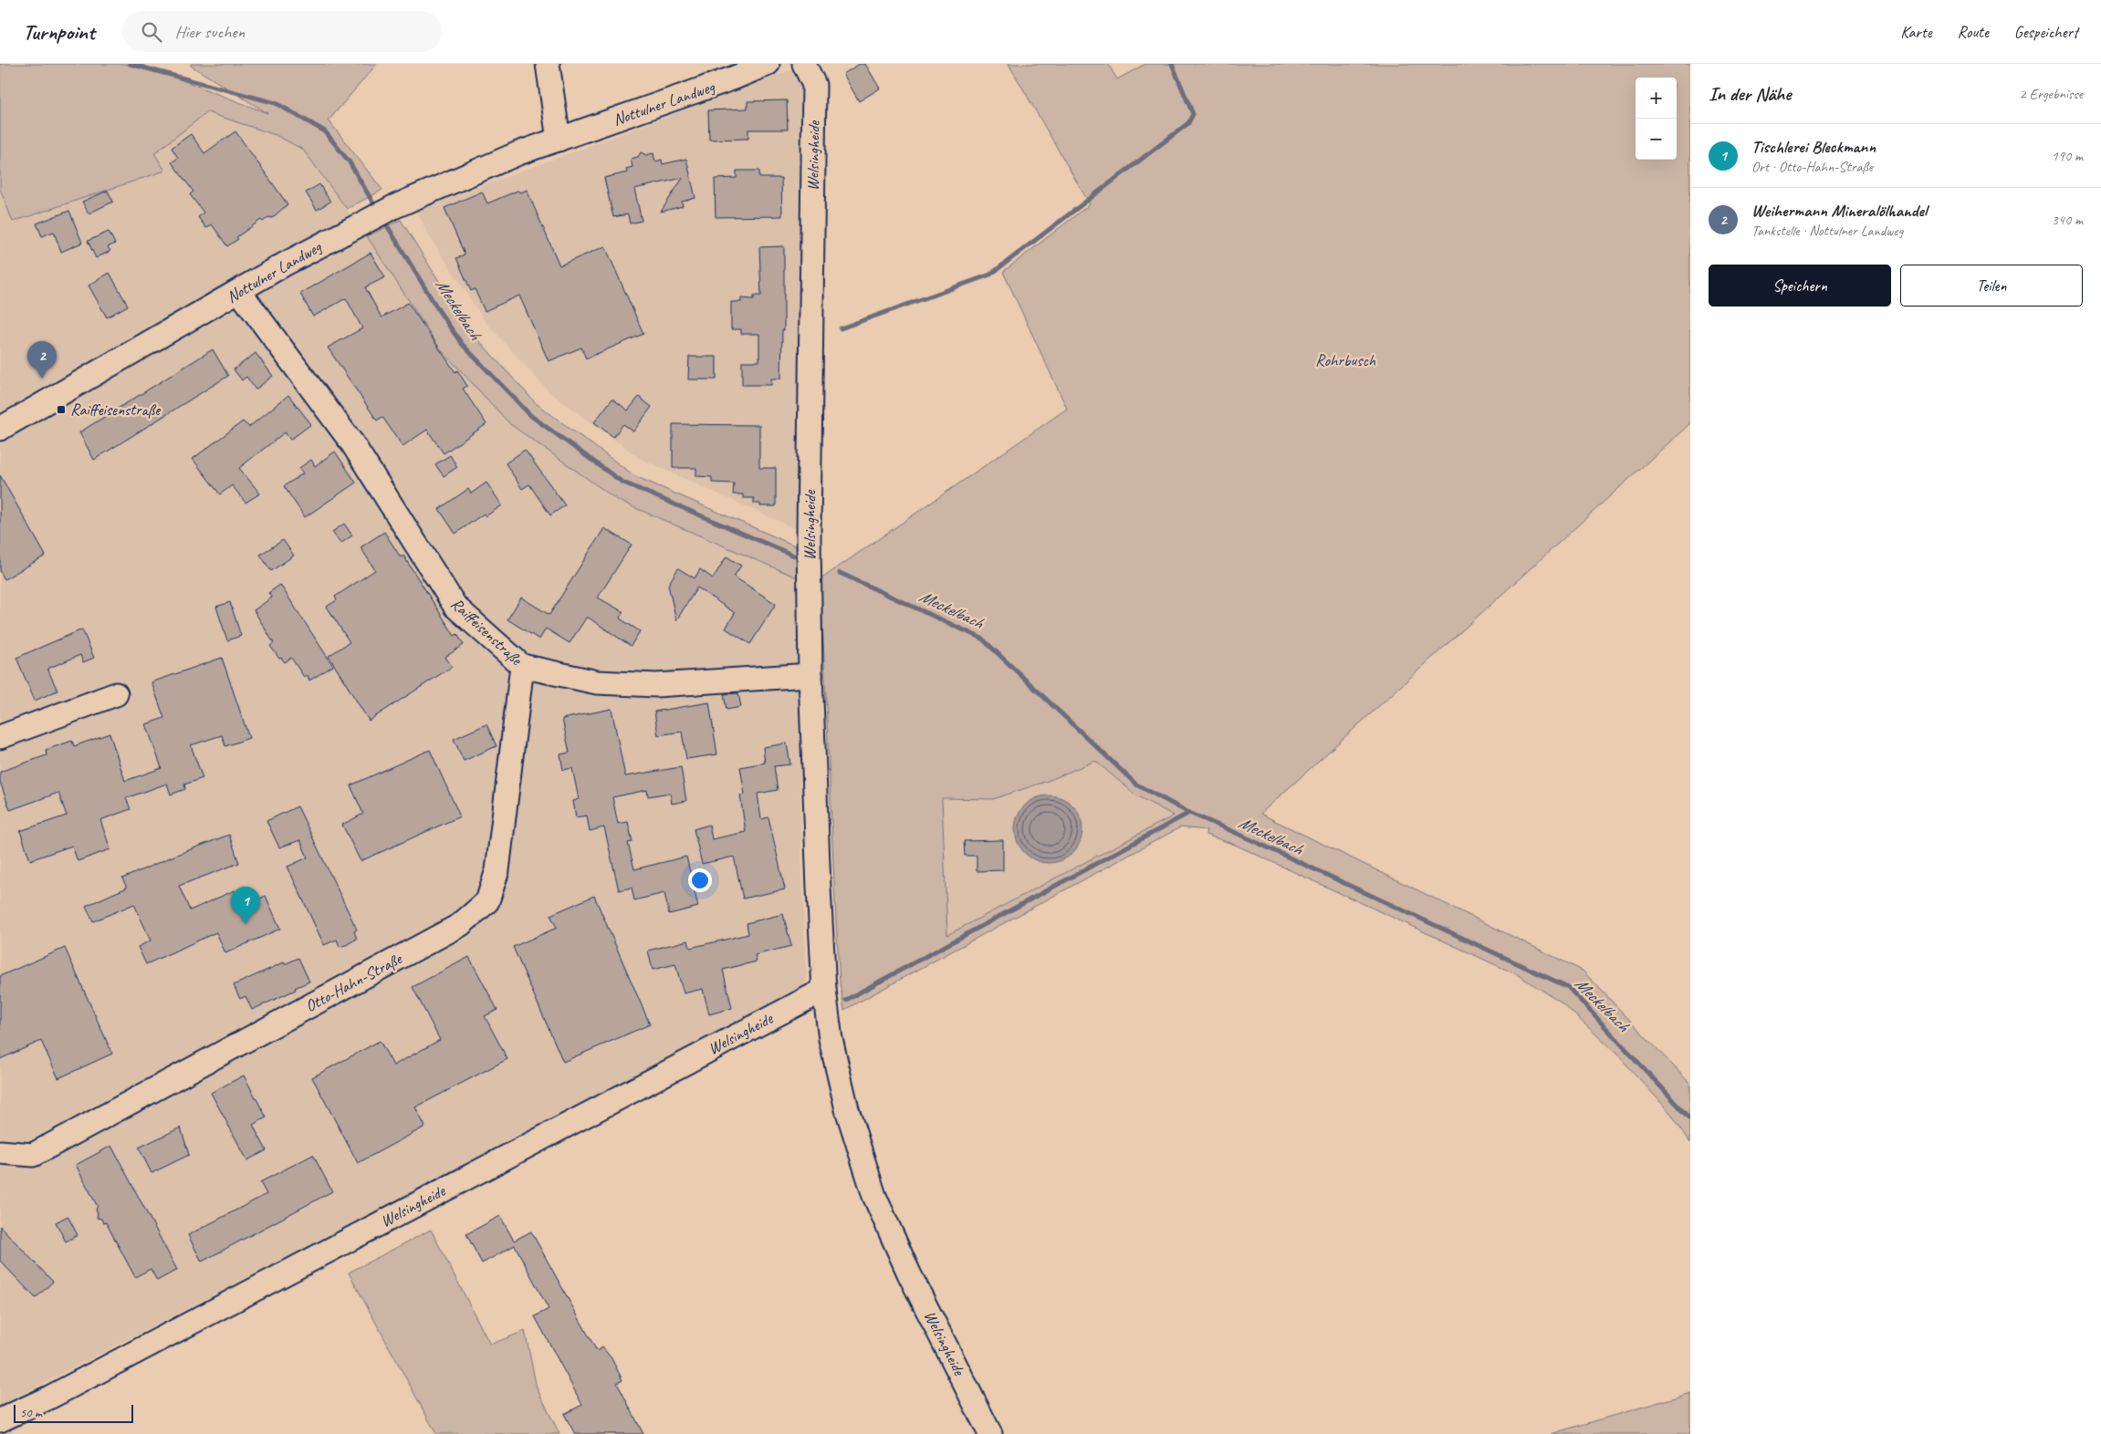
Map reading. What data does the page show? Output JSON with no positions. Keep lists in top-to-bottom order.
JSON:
{
  "streets": {
    "street": [
      "Nottulner Landweg",
      "Welsingheide",
      "Raiffeisenstraße",
      "Otto-Hahn-Straße"
    ]
  },
  "crossings": [
    ["Nottulner Landweg", "Raiffeisenstraße"],
    ["Welsingheide", "Raiffeisenstraße"],
    ["Raiffeisenstraße", "Otto-Hahn-Straße"]
  ],
  "water": ["Meckelbach"],
  "parks": ["Rohrbusch"],
  "places": {
    "transit": ["Raiffeisenstraße"]
  },
  "scale_bar": "50 m",
  "page": {
    "header": "Turnpoint",
    "search": "Hier suchen",
    "nav": ["Karte", "Route", "Gespeichert"],
    "heading": ["In der Nähe", "2 Ergebnisse"],
    "map_buttons": ["+", "−"],
    "list": [
      {
        "mark": "1",
        "name": "Tischlerei Bleckmann",
        "note": "Ort · Otto-Hahn-Straße",
        "value": "190 m"
      },
      {
        "mark": "2",
        "name": "Weihermann Mineralölhandel",
        "note": "Tankstelle · Nottulner Landweg",
        "value": "340 m"
      }
    ],
    "buttons": ["Speichern", "Teilen"],
    "pins": ["2", "1"],
    "scale": "50 m"
  }
}
